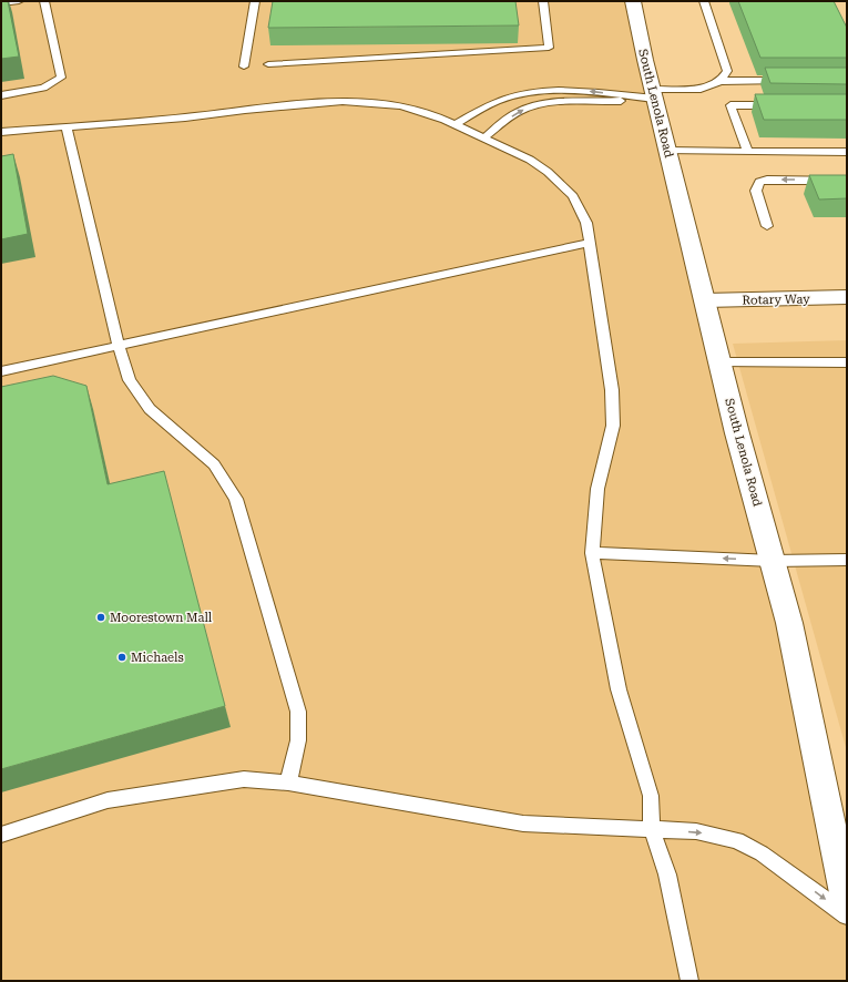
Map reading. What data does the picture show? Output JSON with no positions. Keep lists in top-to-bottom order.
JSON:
{
  "streets": {
    "street": ["South Lenola Road", "Rotary Way"]
  },
  "crossings": [
    ["South Lenola Road", "Rotary Way"]
  ],
  "places": ["Moorestown Mall", "Michaels"]
}
